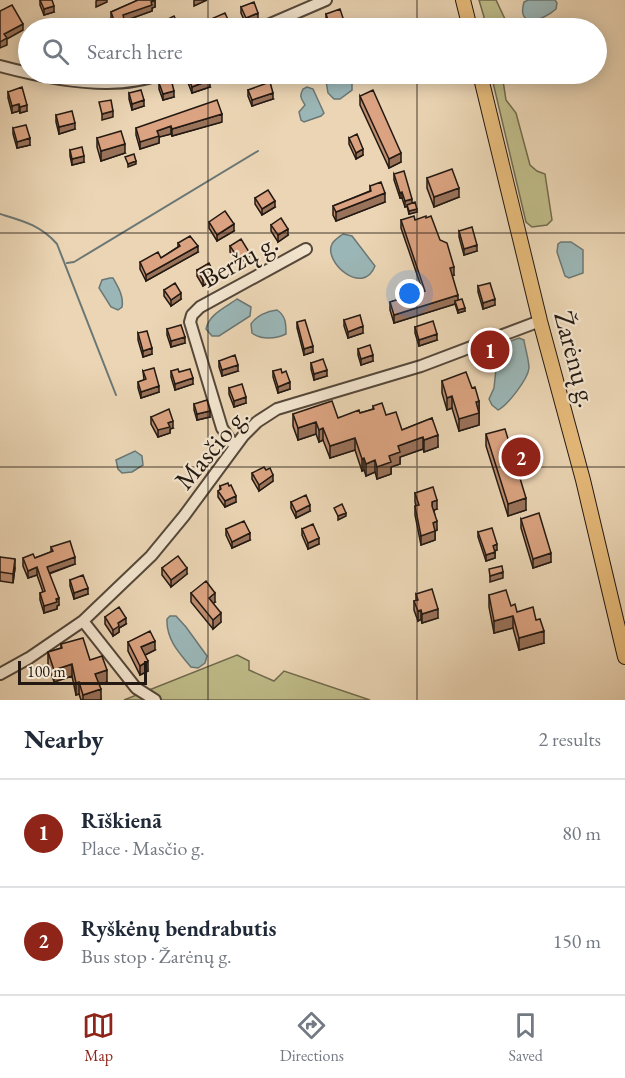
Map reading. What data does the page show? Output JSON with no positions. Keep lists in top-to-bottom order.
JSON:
{
  "streets": {
    "main road": ["Žarėnų g."],
    "street": ["Beržų g.", "Masčio g."]
  },
  "crossings": [
    ["Beržų g.", "Masčio g."],
    ["Žarėnų g.", "Masčio g."]
  ],
  "scale_bar": "100 m",
  "page": {
    "search": "Search here",
    "pins": ["1", "2"],
    "scale": "100 m",
    "heading": ["Nearby", "2 results"],
    "list": [
      {
        "mark": "1",
        "name": "Rīškienā",
        "note": "Place · Masčio g.",
        "value": "80 m"
      },
      {
        "mark": "2",
        "name": "Ryškėnų bendrabutis",
        "note": "Bus stop · Žarėnų g.",
        "value": "150 m"
      }
    ],
    "nav": ["Map", "Directions", "Saved"]
  }
}
